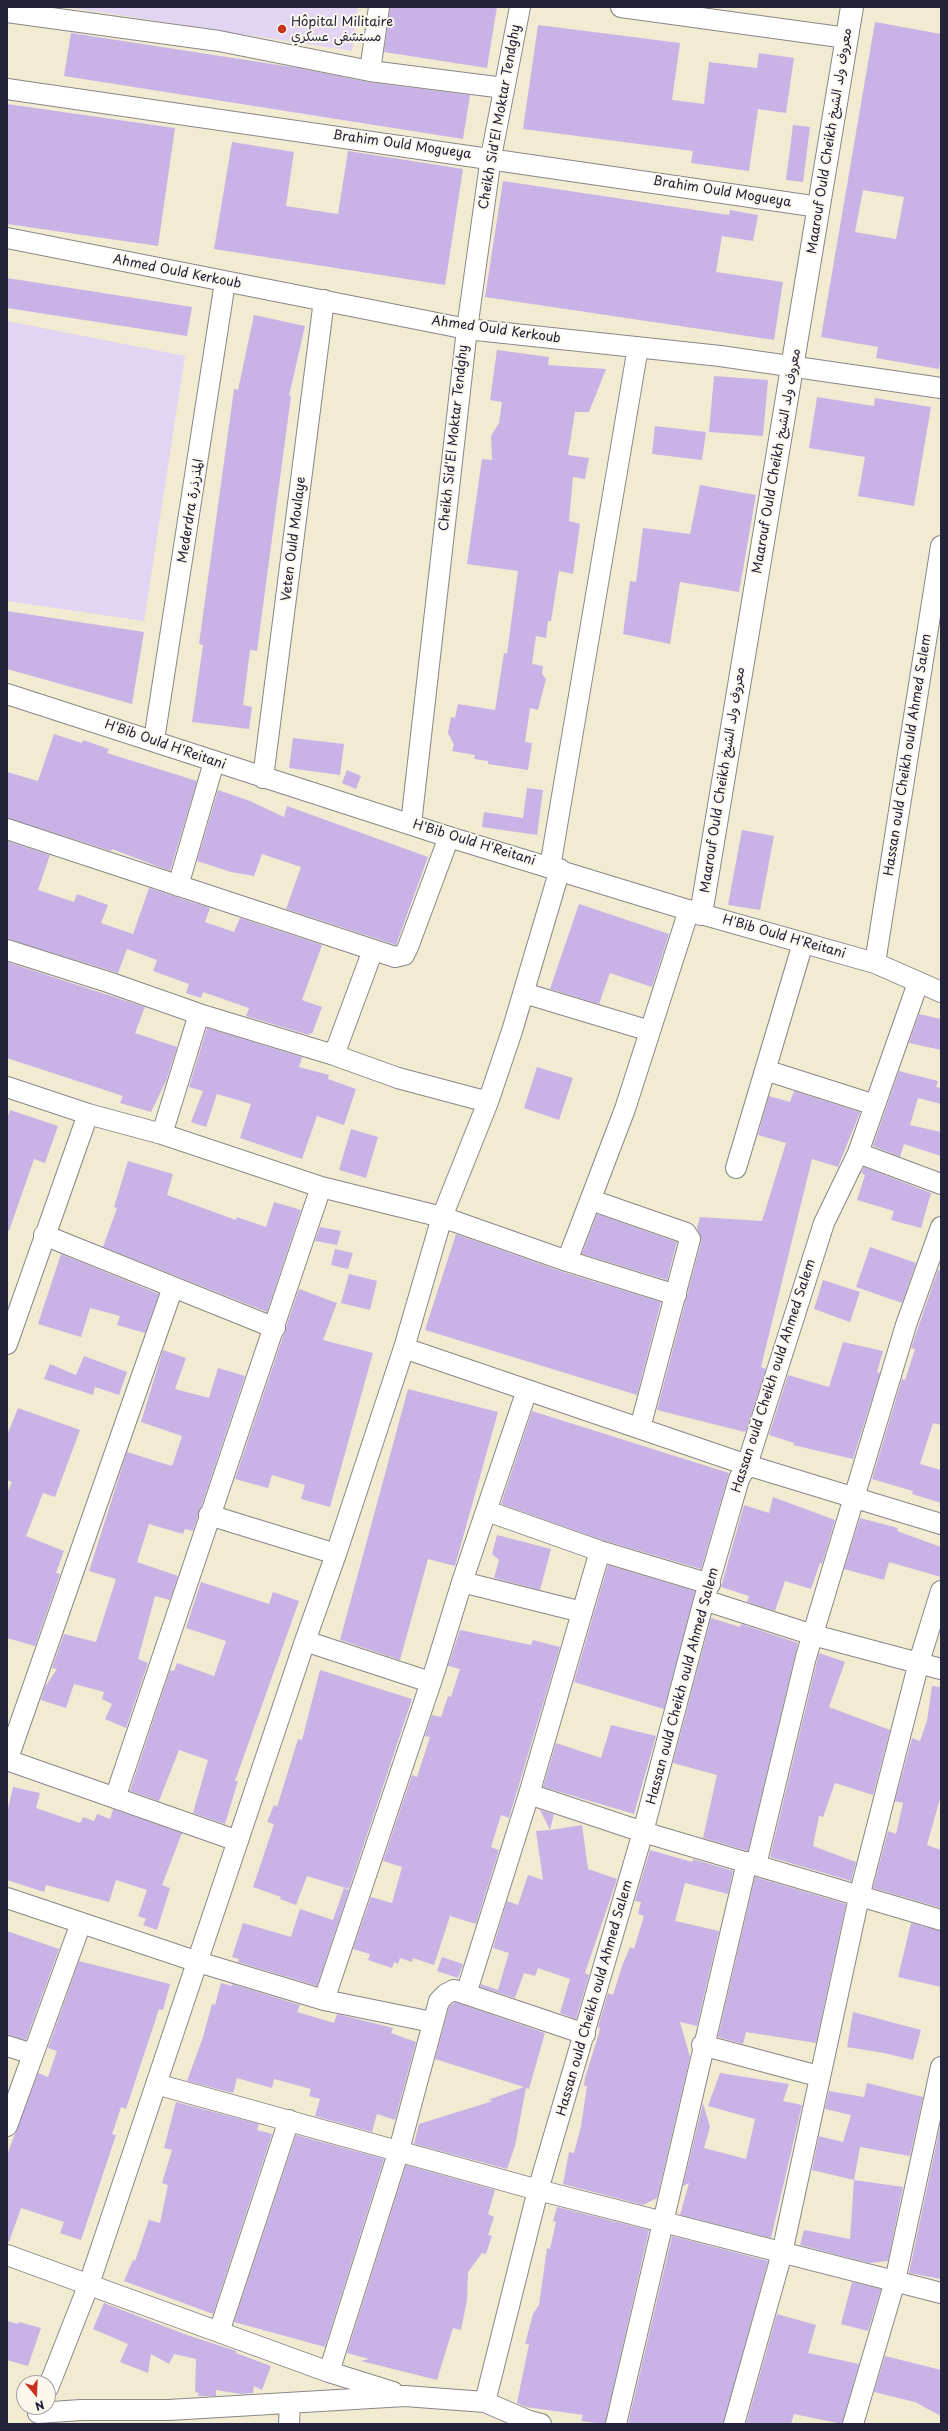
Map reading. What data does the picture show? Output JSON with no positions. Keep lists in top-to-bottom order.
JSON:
{
  "streets": {
    "street": [
      "Cheikh Sid'El Moktar Tendghy",
      "Maarouf Ould Cheikh معروف ولد الشيخ",
      "Brahim Ould Mogueya",
      "Ahmed Ould Kerkoub",
      "Mederdra المذرذرة",
      "Veten Ould Moulaye",
      "H'Bib Ould H'Reitani",
      "Hassan ould Cheikh ould Ahmed Salem"
    ]
  },
  "crossings": [
    ["Cheikh Sid'El Moktar Tendghy", "Brahim Ould Mogueya"],
    ["Cheikh Sid'El Moktar Tendghy", "Ahmed Ould Kerkoub"],
    ["Cheikh Sid'El Moktar Tendghy", "H'Bib Ould H'Reitani"],
    ["Maarouf Ould Cheikh معروف ولد الشيخ", "Brahim Ould Mogueya"],
    ["Maarouf Ould Cheikh معروف ولد الشيخ", "Ahmed Ould Kerkoub"],
    ["Maarouf Ould Cheikh معروف ولد الشيخ", "H'Bib Ould H'Reitani"],
    ["Ahmed Ould Kerkoub", "Mederdra المذرذرة"],
    ["Ahmed Ould Kerkoub", "Veten Ould Moulaye"],
    ["Mederdra المذرذرة", "H'Bib Ould H'Reitani"],
    ["Veten Ould Moulaye", "H'Bib Ould H'Reitani"],
    ["H'Bib Ould H'Reitani", "Hassan ould Cheikh ould Ahmed Salem"]
  ],
  "places": ["Hôpital Militaire مستشفى عسكري"],
  "north": "bottom"
}
